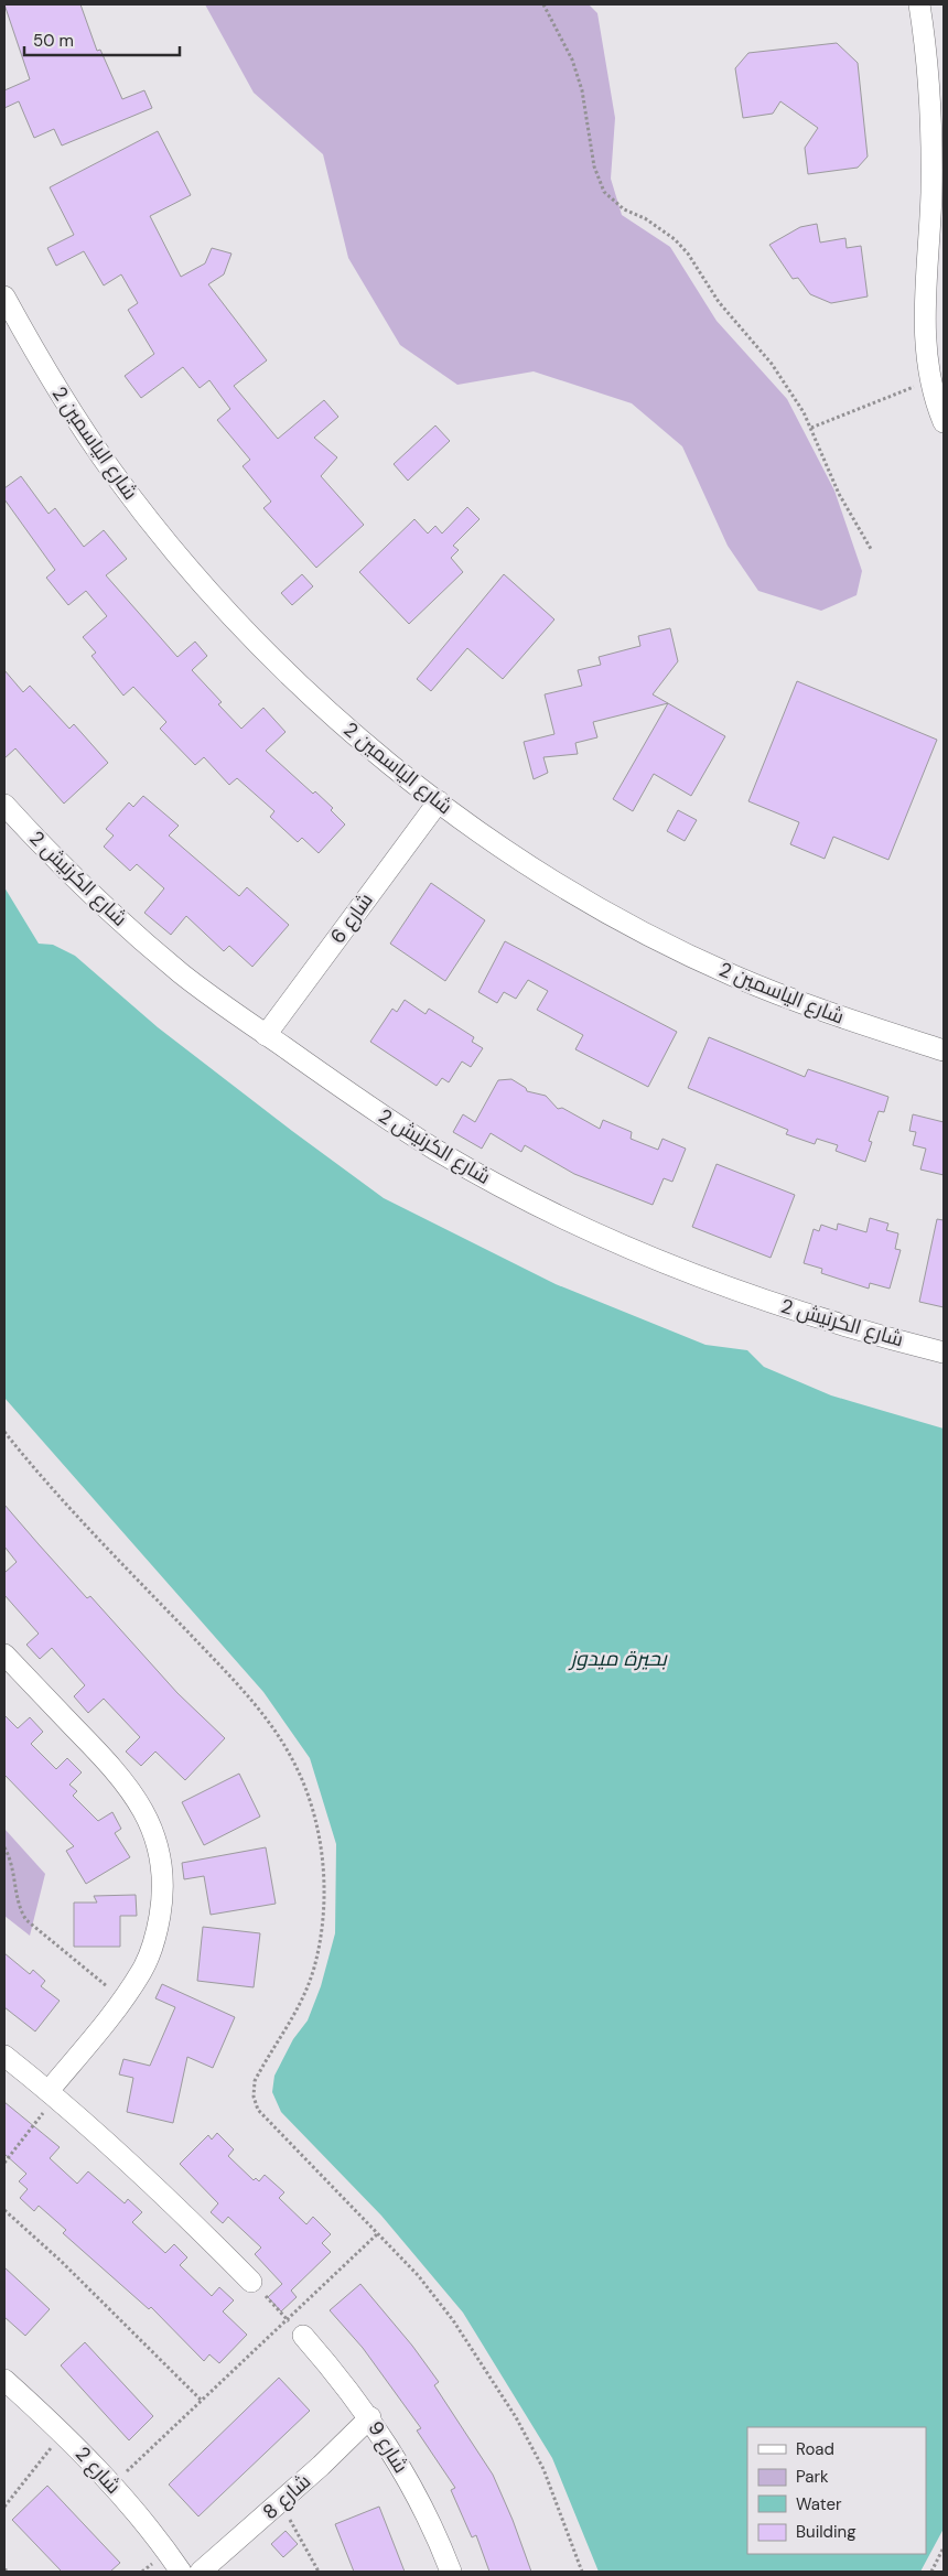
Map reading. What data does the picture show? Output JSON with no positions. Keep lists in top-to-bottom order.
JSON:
{
  "streets": {
    "street": [
      "شارع الياسمين 2",
      "شارع الكرنيش 2",
      "شارع 6",
      "شارع 9",
      "شارع 2",
      "شارع 8"
    ]
  },
  "crossings": [
    ["شارع الياسمين 2", "شارع 6"],
    ["شارع الكرنيش 2", "شارع 6"],
    ["شارع 9", "شارع 8"]
  ],
  "water": ["بحيرة ميدوز"],
  "legend": [
    "Road",
    "Park",
    "Water",
    "Building"
  ],
  "scale_bar": "50 m"
}
